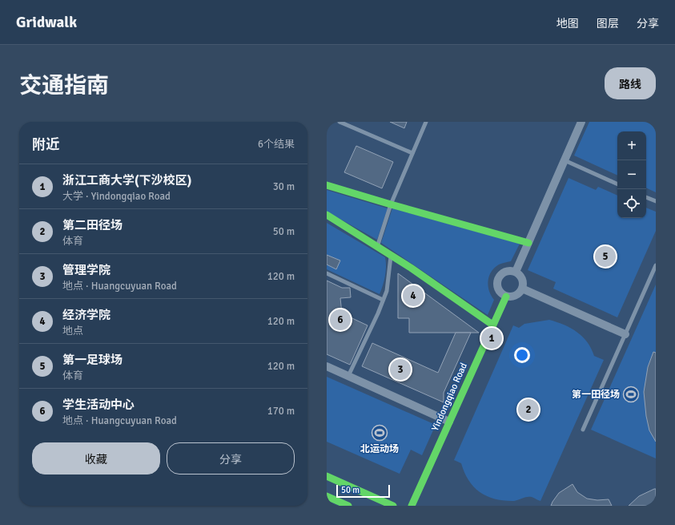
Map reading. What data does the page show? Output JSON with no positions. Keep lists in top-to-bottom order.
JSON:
{
  "streets": {
    "street": ["Yindongqiao Road"]
  },
  "places": {
    "sports": ["第一田径场", "北运动场"]
  },
  "scale_bar": "50 m",
  "page": {
    "header": "Gridwalk",
    "nav": ["地图", "图层", "分享"],
    "title": "交通指南",
    "buttons": [
      "路线",
      ["收藏", "分享"]
    ],
    "heading": ["附近", "6个结果"],
    "map_buttons": ["+", "−"],
    "list": [
      {
        "mark": "1",
        "name": "浙江工商大学(下沙校区)",
        "note": "大学 · Yindongqiao Road",
        "value": "30 m"
      },
      {
        "mark": "2",
        "name": "第二田径场",
        "note": "体育",
        "value": "50 m"
      },
      {
        "mark": "3",
        "name": "管理学院",
        "note": "地点 · Huangcuyuan Road",
        "value": "120 m"
      },
      {
        "mark": "4",
        "name": "经济学院",
        "note": "地点",
        "value": "120 m"
      },
      {
        "mark": "5",
        "name": "第一足球场",
        "note": "体育",
        "value": "120 m"
      },
      {
        "mark": "6",
        "name": "学生活动中心",
        "note": "地点 · Huangcuyuan Road",
        "value": "170 m"
      }
    ],
    "pins": [
      "5",
      "4",
      "6",
      "1",
      "3",
      "2"
    ],
    "scale": "50 m"
  }
}
